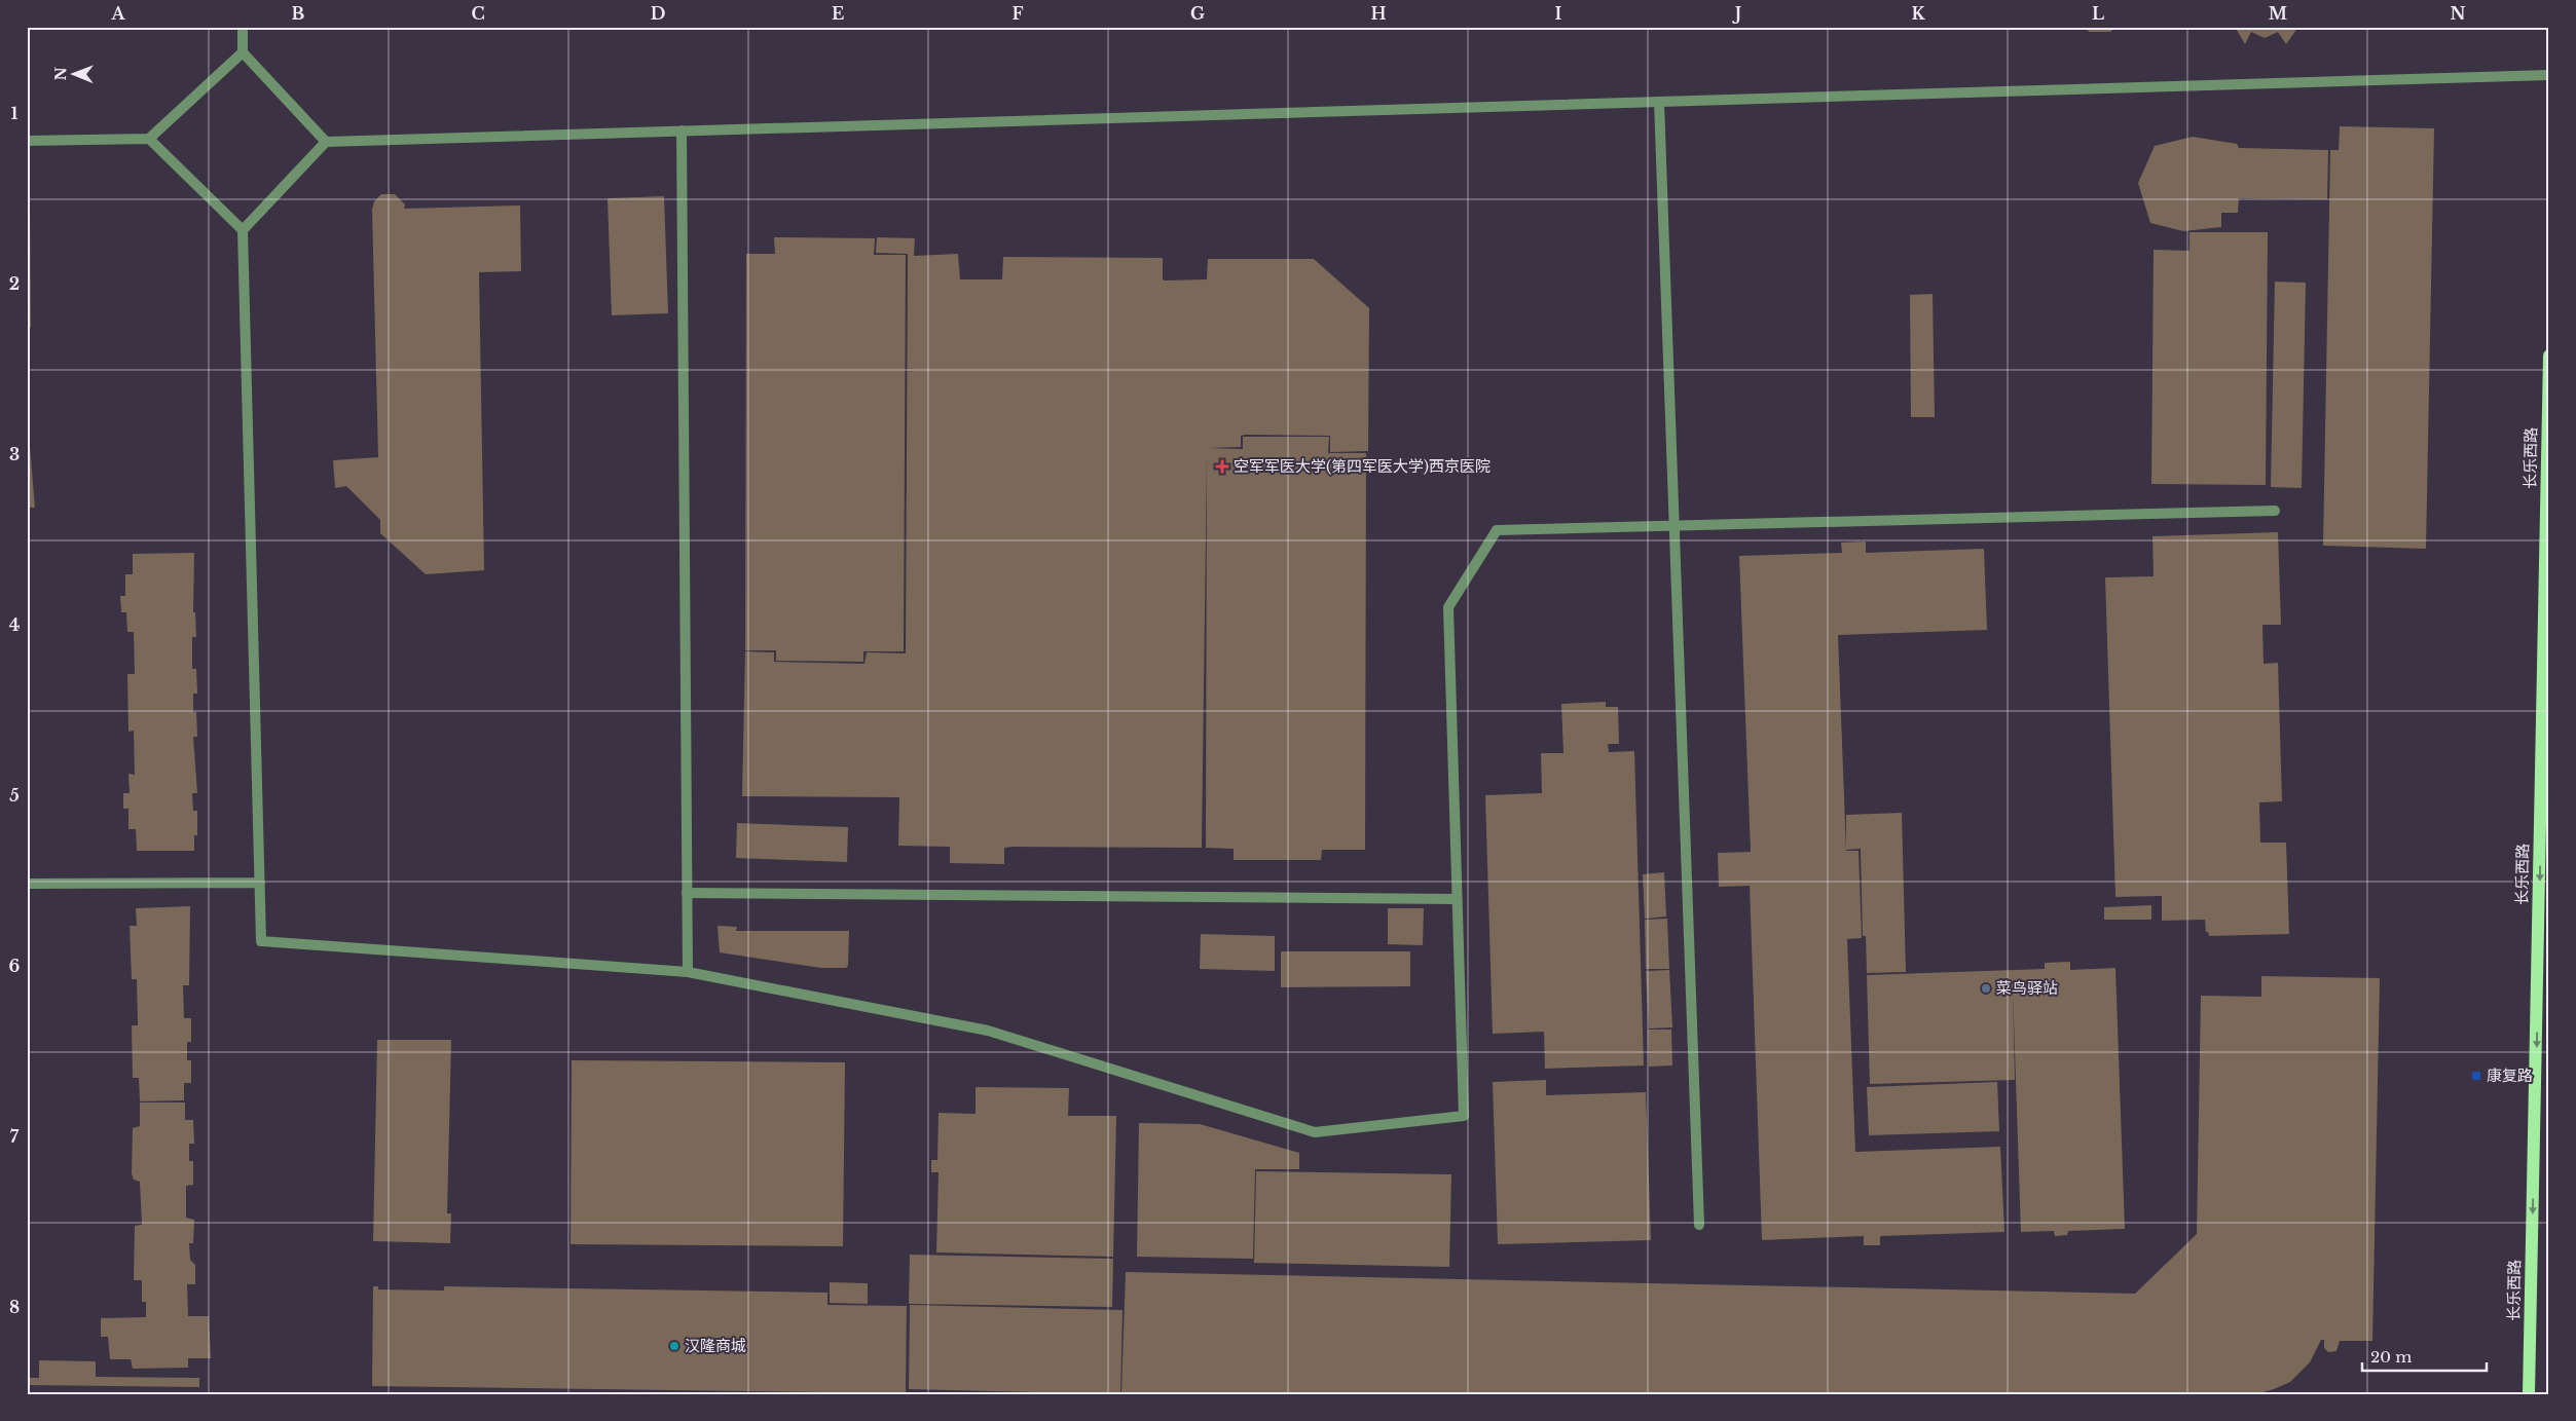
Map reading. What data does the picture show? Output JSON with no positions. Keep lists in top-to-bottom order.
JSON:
{
  "streets": {
    "main road": ["长乐西路"]
  },
  "one_way": ["长乐西路"],
  "places": {
    "health": ["空军军医大学(第四军医大学)西京医院"],
    "other": ["菜鸟驿站", "汉隆商城"],
    "transit": ["康复路"]
  },
  "scale_bar": "20 m",
  "north": "left",
  "grid": {
    "columns": [
      "A",
      "B",
      "C",
      "D",
      "E",
      "F",
      "G",
      "H",
      "I",
      "J",
      "K",
      "L",
      "M",
      "N"
    ],
    "rows": [
      "1",
      "2",
      "3",
      "4",
      "5",
      "6",
      "7",
      "8"
    ]
  }
}
